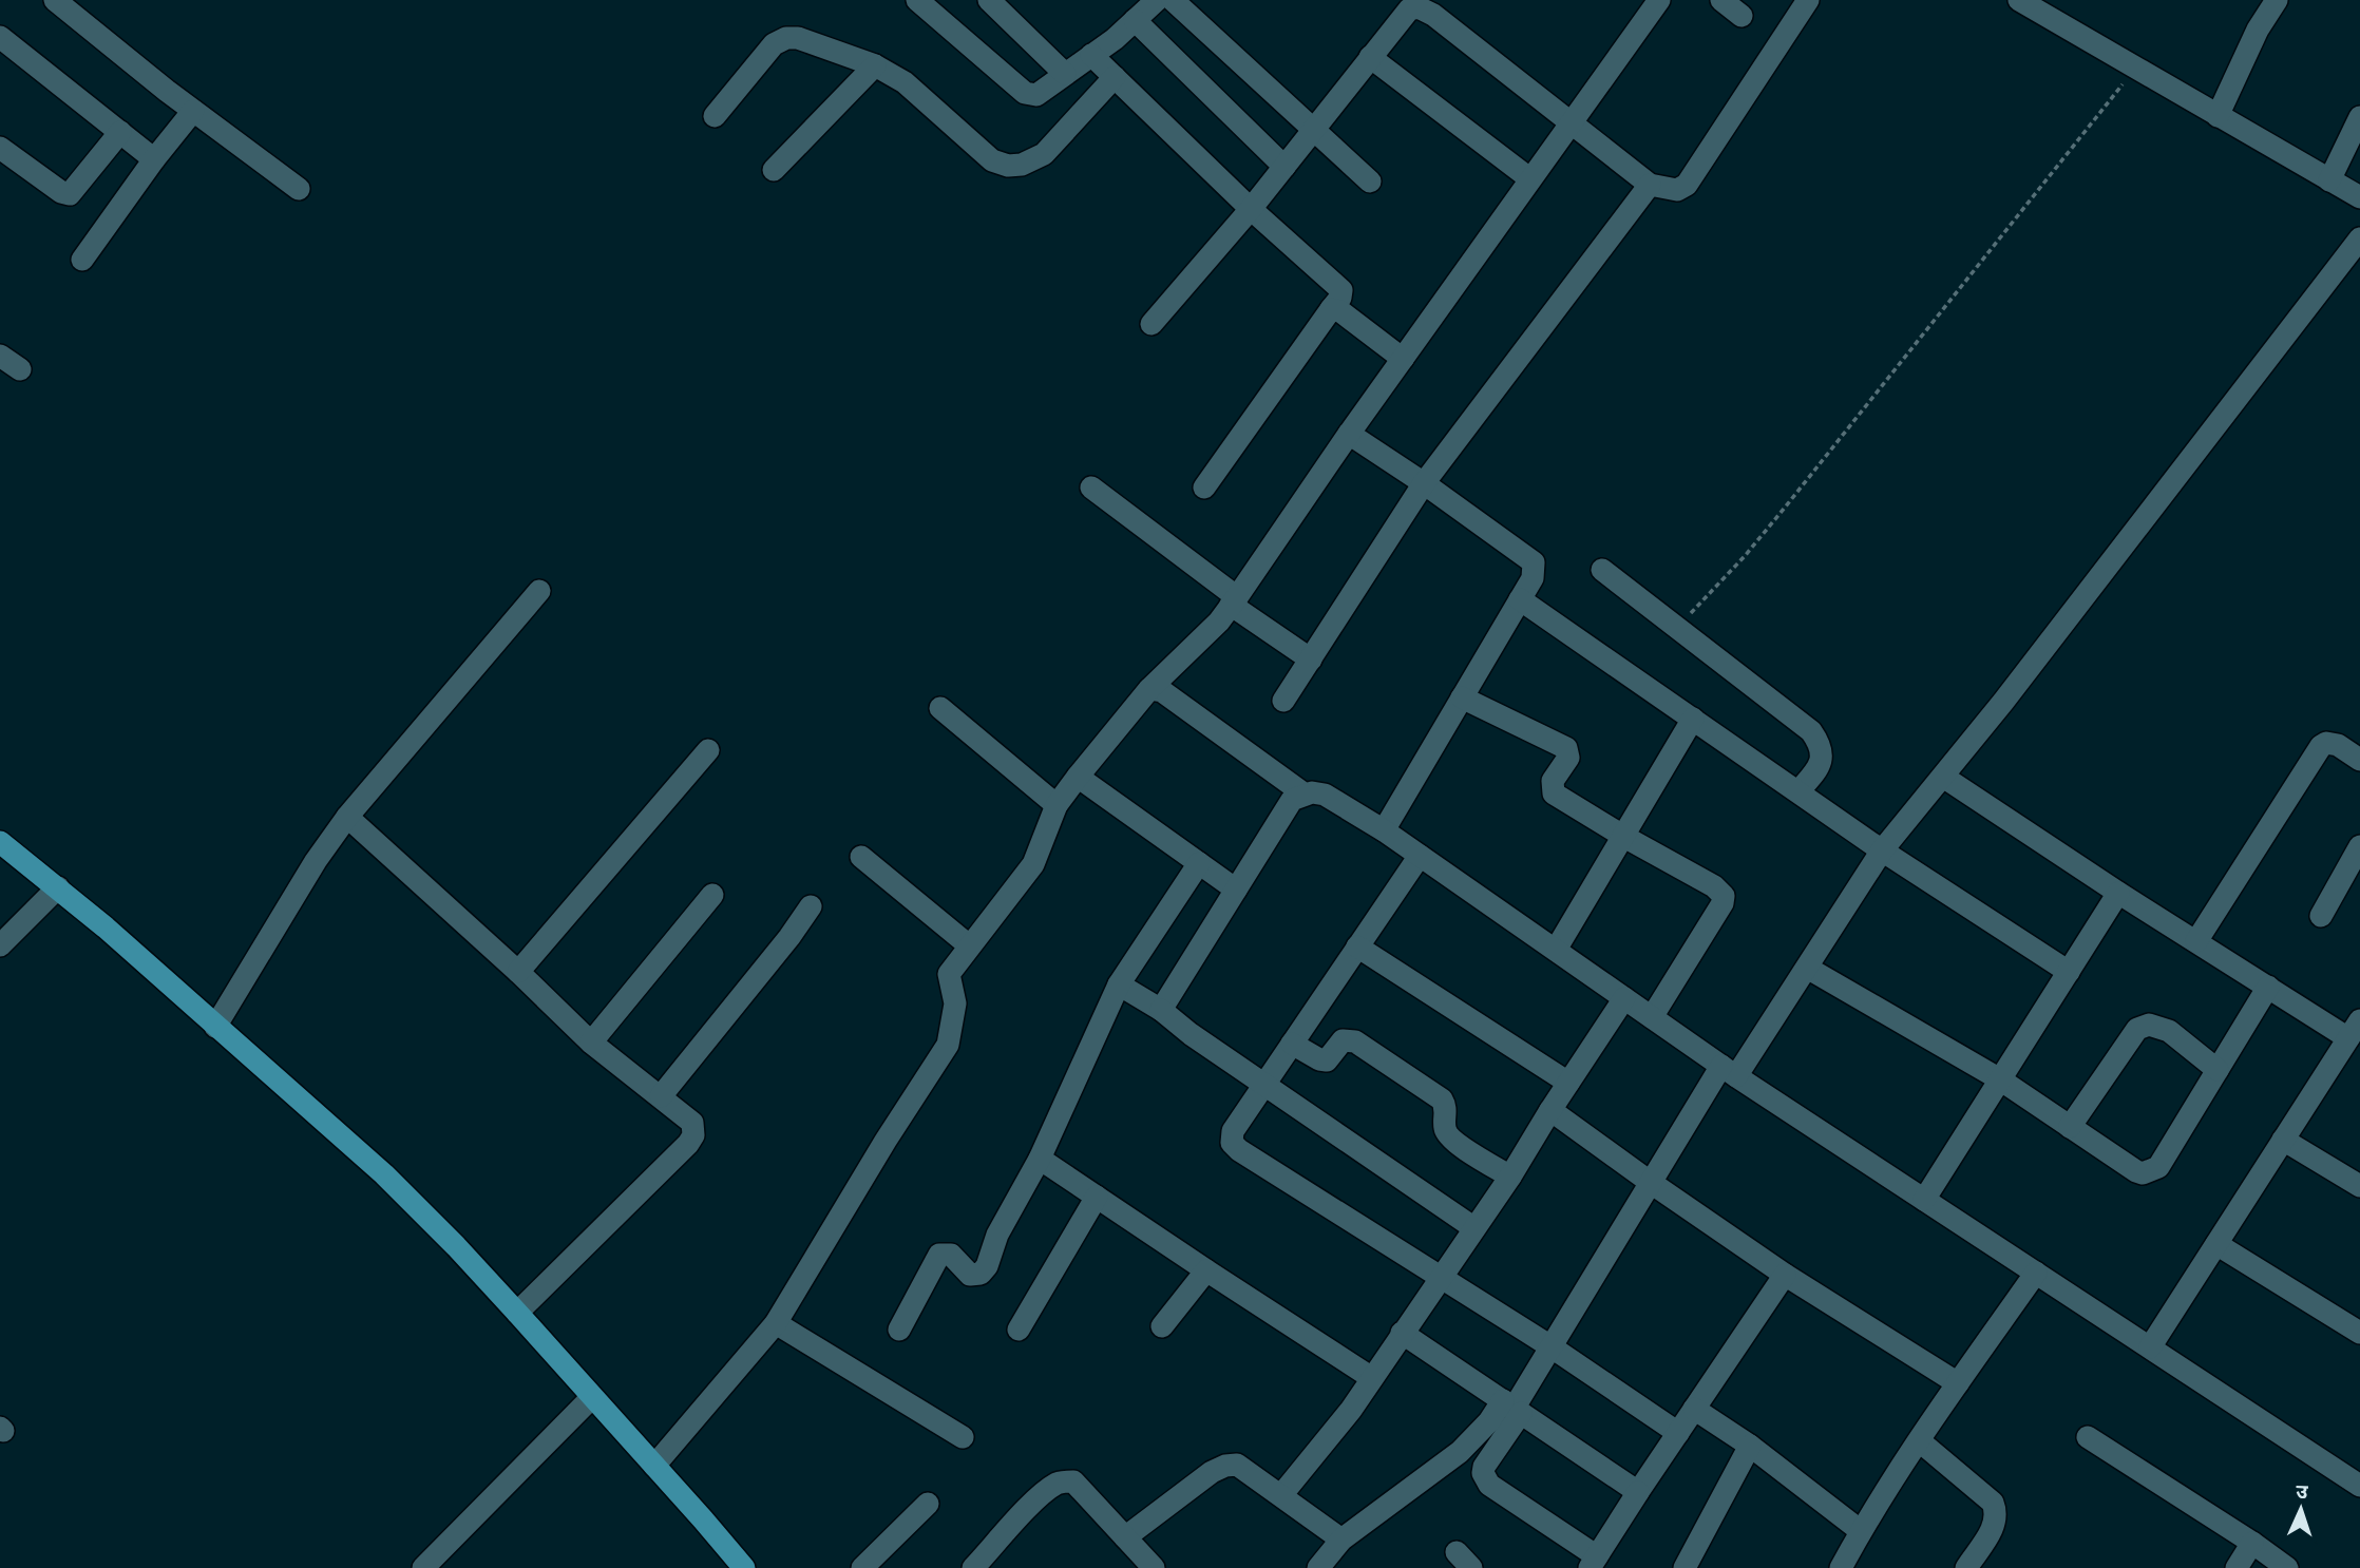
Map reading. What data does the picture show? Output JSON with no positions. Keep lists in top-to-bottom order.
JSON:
{
  "north": "top"
}
